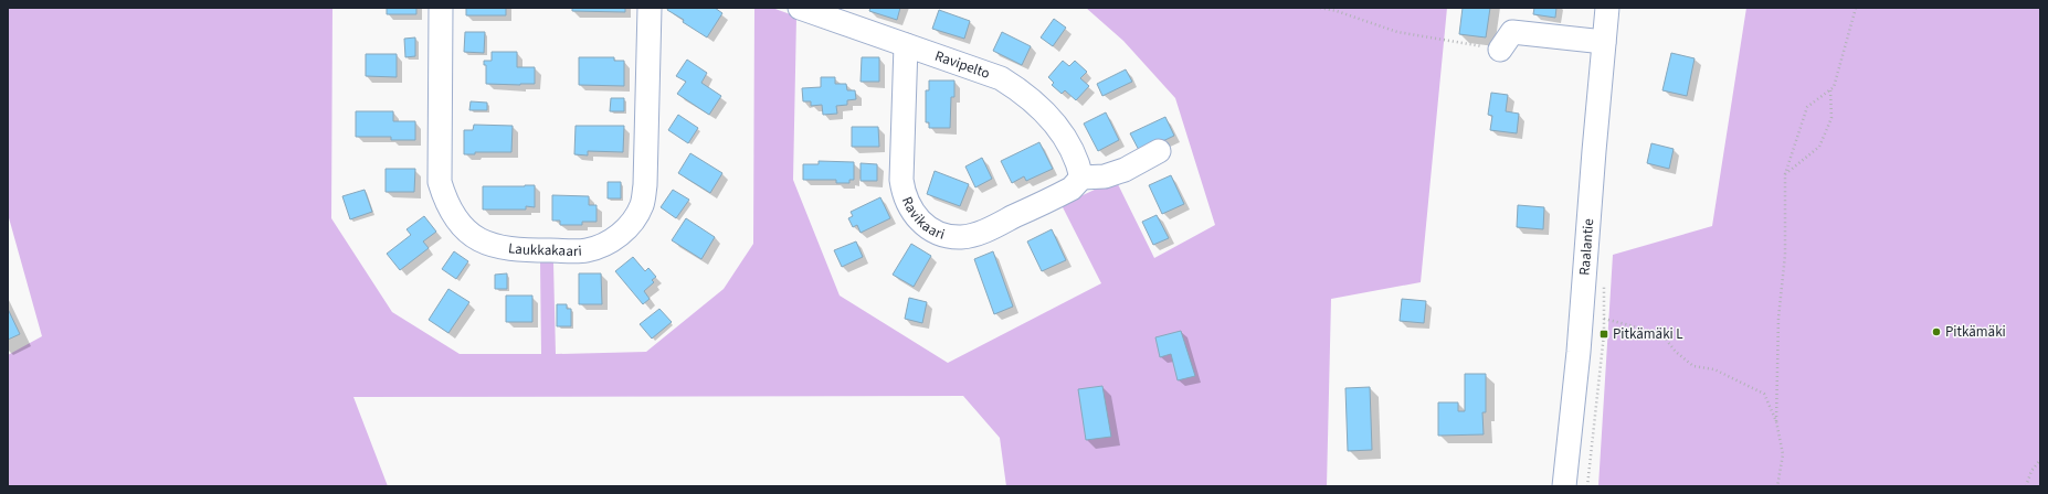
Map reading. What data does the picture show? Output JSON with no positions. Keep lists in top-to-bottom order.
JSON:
{
  "streets": {
    "street": [
      "Ravipelto",
      "Ravikaari",
      "Raalantie",
      "Laukkakaari"
    ]
  },
  "crossings": [
    ["Ravipelto", "Ravikaari"]
  ],
  "places": {
    "other": ["Pitkämäki"],
    "transit": ["Pitkämäki L"]
  }
}
